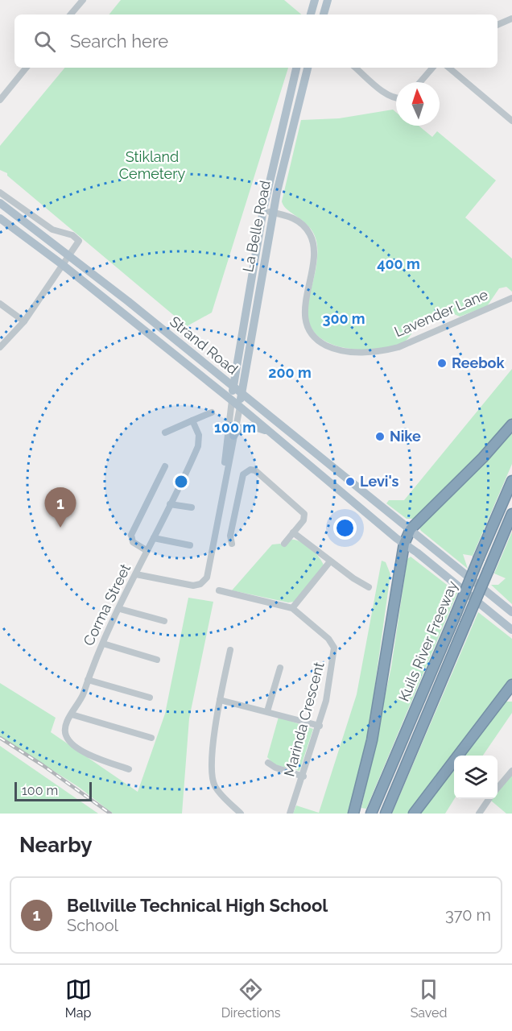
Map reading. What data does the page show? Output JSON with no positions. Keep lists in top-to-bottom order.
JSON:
{
  "streets": {
    "highway": ["Kuils River Freeway"],
    "main road": ["La Belle Road", "Strand Road"],
    "street": ["Lavender Lane", "Corma Street", "Marinda Crescent"]
  },
  "crossings": [
    ["La Belle Road", "Lavender Lane"],
    ["La Belle Road", "Strand Road"]
  ],
  "parks": ["Stikland Cemetery"],
  "places": ["Reebok", "Nike", "Levi's"],
  "scale_bar": "100 m",
  "north": "top",
  "page": {
    "search": "Search here",
    "pins": "1",
    "scale": "100 m",
    "heading": "Nearby",
    "list": [
      {
        "mark": "1",
        "name": "Bellville Technical High School",
        "note": "School",
        "value": "370 m"
      }
    ],
    "nav": ["Map", "Directions", "Saved"]
  },
  "rings": [
    "400 m",
    "300 m",
    "200 m",
    "100 m"
  ]
}
